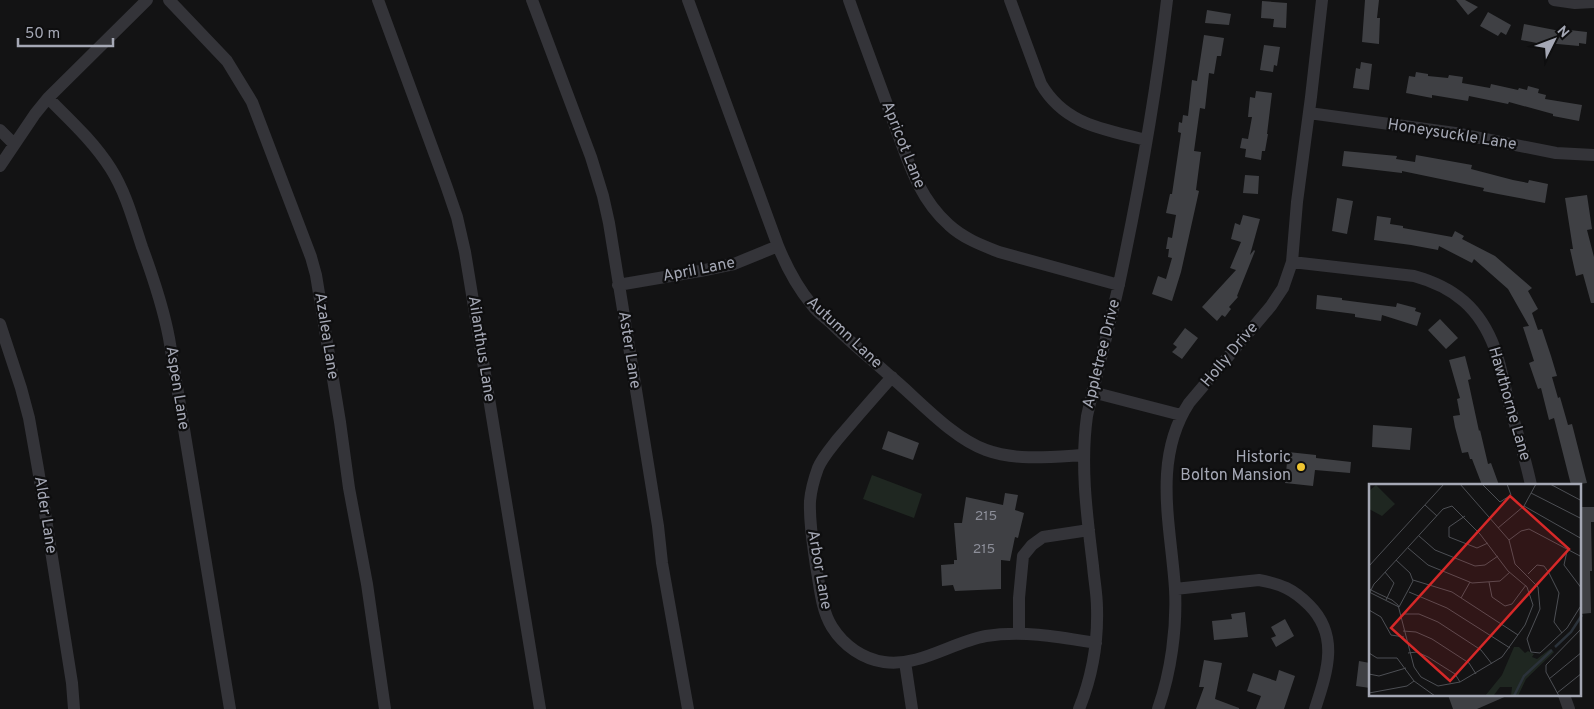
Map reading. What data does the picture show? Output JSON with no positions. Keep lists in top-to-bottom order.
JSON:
{
  "streets": {
    "street": [
      "Honeysuckle Lane",
      "Apricot Lane",
      "April Lane",
      "Autumn Lane",
      "Azalea Lane",
      "Ailanthus Lane",
      "Aster Lane",
      "Appletree Drive",
      "Holly Drive",
      "Aspen Lane",
      "Hawthorne Lane",
      "Alder Lane",
      "Arbor Lane"
    ]
  },
  "crossings": [
    ["Honeysuckle Lane", "Holly Drive"],
    ["Apricot Lane", "Appletree Drive"],
    ["April Lane", "Autumn Lane"],
    ["April Lane", "Aster Lane"],
    ["Autumn Lane", "Appletree Drive"],
    ["Autumn Lane", "Arbor Lane"],
    ["Appletree Drive", "Arbor Lane"],
    ["Holly Drive", "Hawthorne Lane"]
  ],
  "places": ["Historic Bolton Mansion"],
  "house_numbers": ["215", "215"],
  "scale_bar": "50 m",
  "north": "top right"
}
